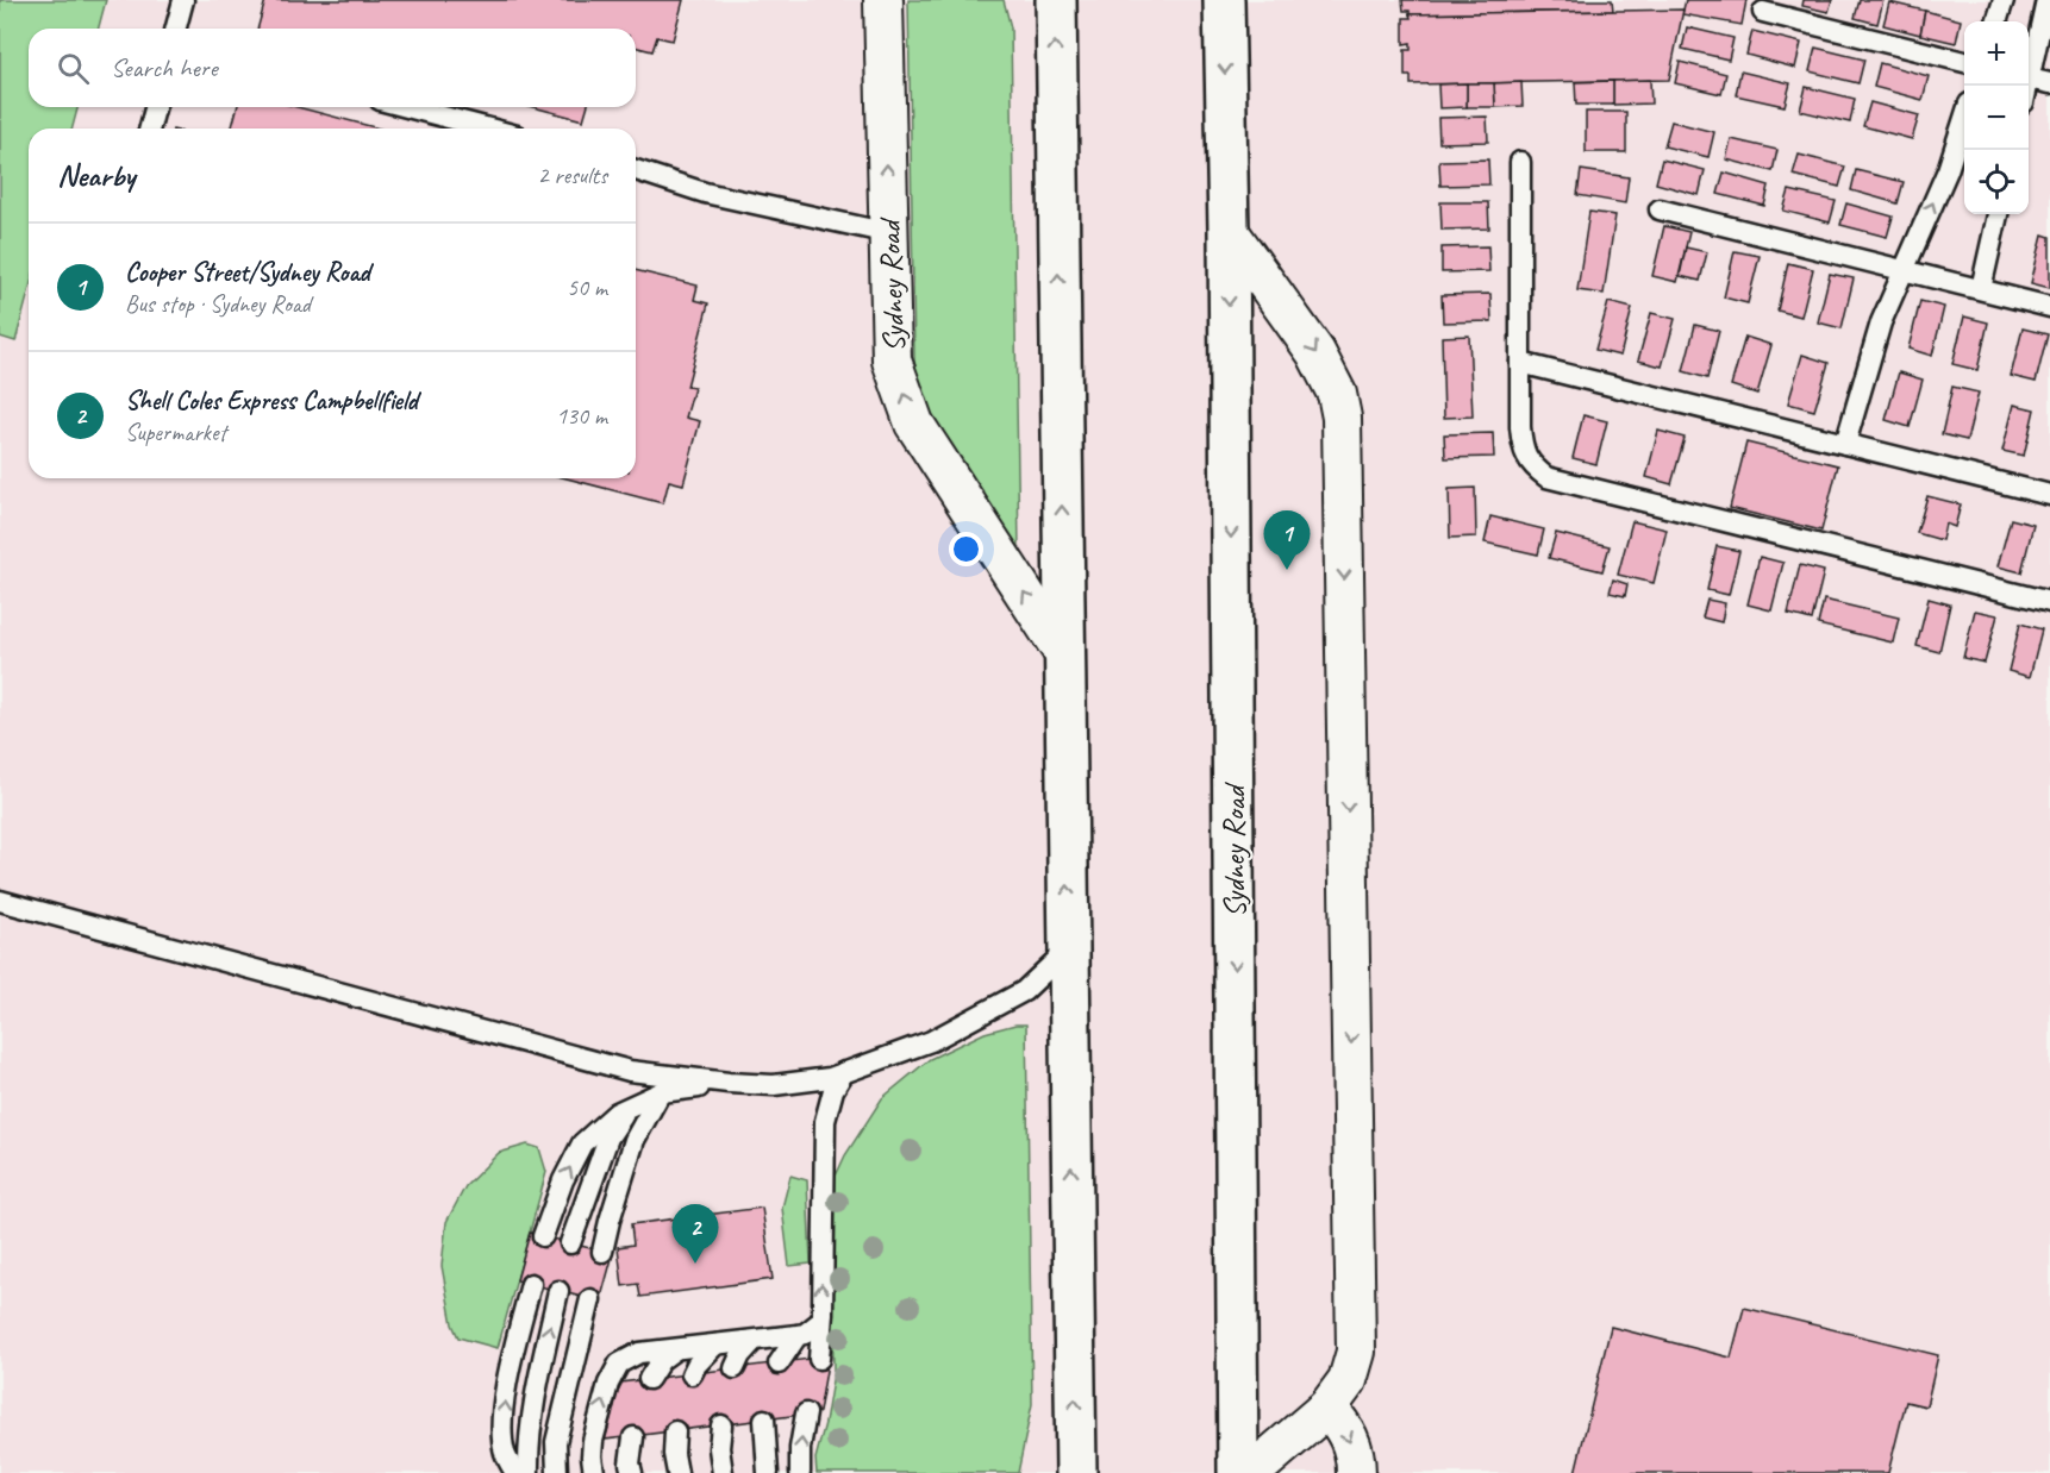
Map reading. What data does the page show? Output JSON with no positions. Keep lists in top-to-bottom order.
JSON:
{
  "streets": {
    "highway": ["Sydney Road"]
  },
  "page": {
    "map_buttons": ["+", "−"],
    "search": "Search here",
    "heading": ["Nearby", "2 results"],
    "list": [
      {
        "mark": "1",
        "name": "Cooper Street/Sydney Road",
        "note": "Bus stop · Sydney Road",
        "value": "50 m"
      },
      {
        "mark": "2",
        "name": "Shell Coles Express Campbellfield",
        "note": "Supermarket",
        "value": "130 m"
      }
    ],
    "pins": ["1", "2"]
  }
}
